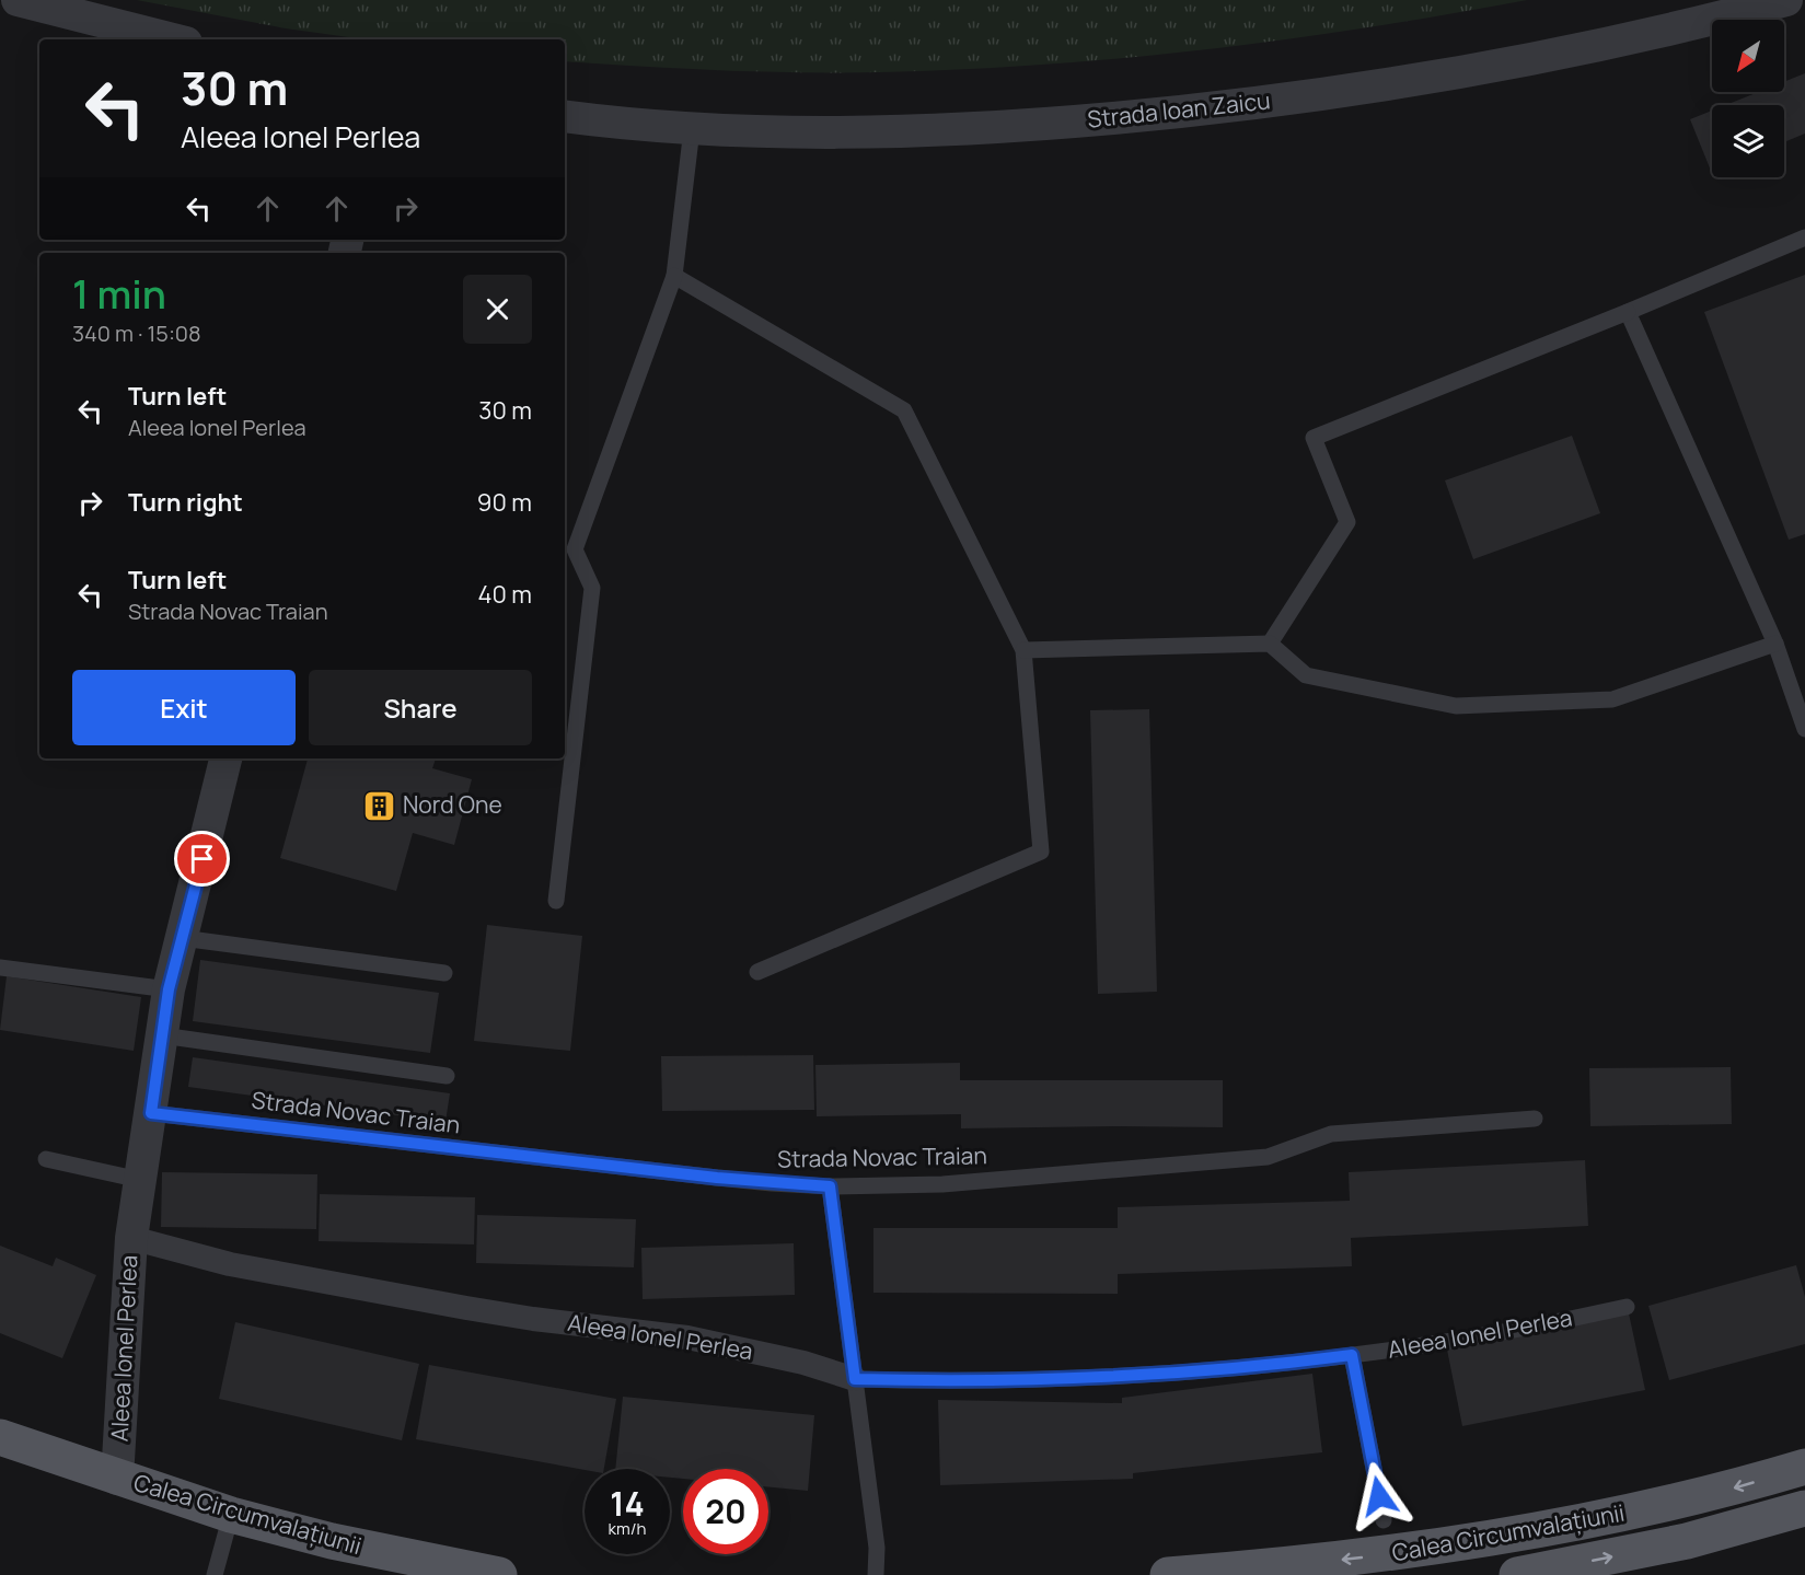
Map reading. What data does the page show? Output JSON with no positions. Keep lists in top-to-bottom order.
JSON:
{
  "streets": {
    "main road": ["Calea Circumvalațiunii"],
    "street": ["Strada Ioan Zaicu", "Aleea Ionel Perlea"],
    "lane": ["Strada Novac Traian"]
  },
  "crossings": [
    ["Aleea Ionel Perlea", "Calea Circumvalațiunii"]
  ],
  "places": {
    "building": ["Nord One"]
  },
  "north": "bottom left",
  "page": {
    "turn": ["30 m", "Aleea Ionel Perlea"],
    "heading": ["1 min", "340 m · 15:08"],
    "list": [
      {
        "name": "Turn left",
        "note": "Aleea Ionel Perlea",
        "value": "30 m"
      },
      {
        "name": "Turn right",
        "value": "90 m"
      },
      {
        "name": "Turn left",
        "note": "Strada Novac Traian",
        "value": "40 m"
      }
    ],
    "buttons": ["Exit", "Share"],
    "speed": "14 km/h",
    "limit": "20"
  }
}
